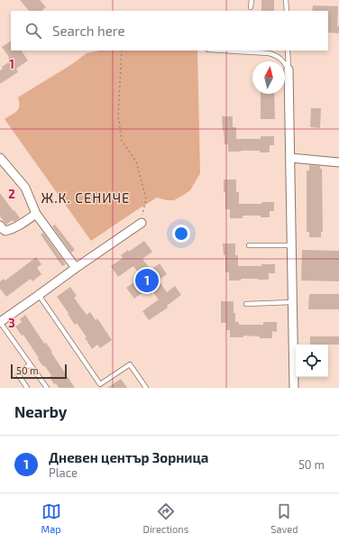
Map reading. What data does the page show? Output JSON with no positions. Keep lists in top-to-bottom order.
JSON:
{
  "districts": ["Ж.К. СЕНИЧЕ"],
  "scale_bar": "50 m",
  "north": "top",
  "page": {
    "search": "Search here",
    "pins": "1",
    "scale": "50 m",
    "heading": "Nearby",
    "list": [
      {
        "mark": "1",
        "name": "Дневен център Зорница",
        "note": "Place",
        "value": "50 m"
      }
    ],
    "nav": ["Map", "Directions", "Saved"]
  },
  "grid": {
    "rows": ["1", "2", "3"]
  }
}
